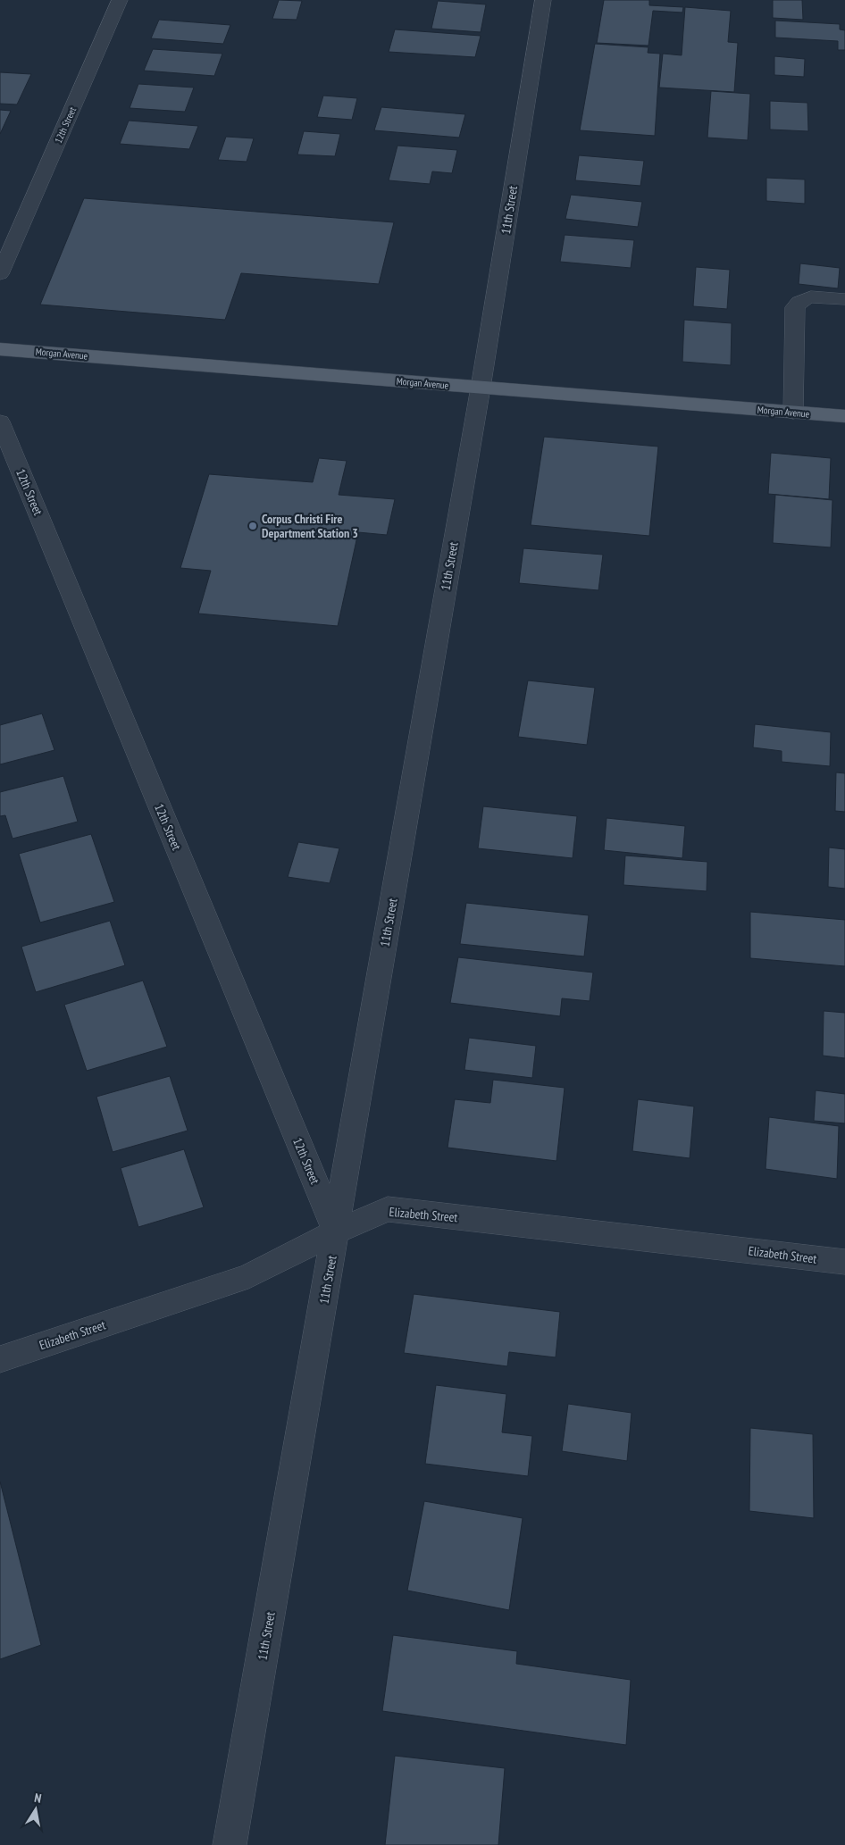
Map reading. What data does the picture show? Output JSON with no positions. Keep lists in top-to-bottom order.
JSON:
{
  "streets": {
    "main road": ["Morgan Avenue"],
    "street": ["12th Street", "11th Street", "Elizabeth Street"]
  },
  "crossings": [
    ["12th Street", "11th Street"],
    ["12th Street", "Elizabeth Street"],
    ["11th Street", "Morgan Avenue"],
    ["11th Street", "Elizabeth Street"]
  ],
  "places": ["Corpus Christi Fire Department Station 3"],
  "north": "top"
}
